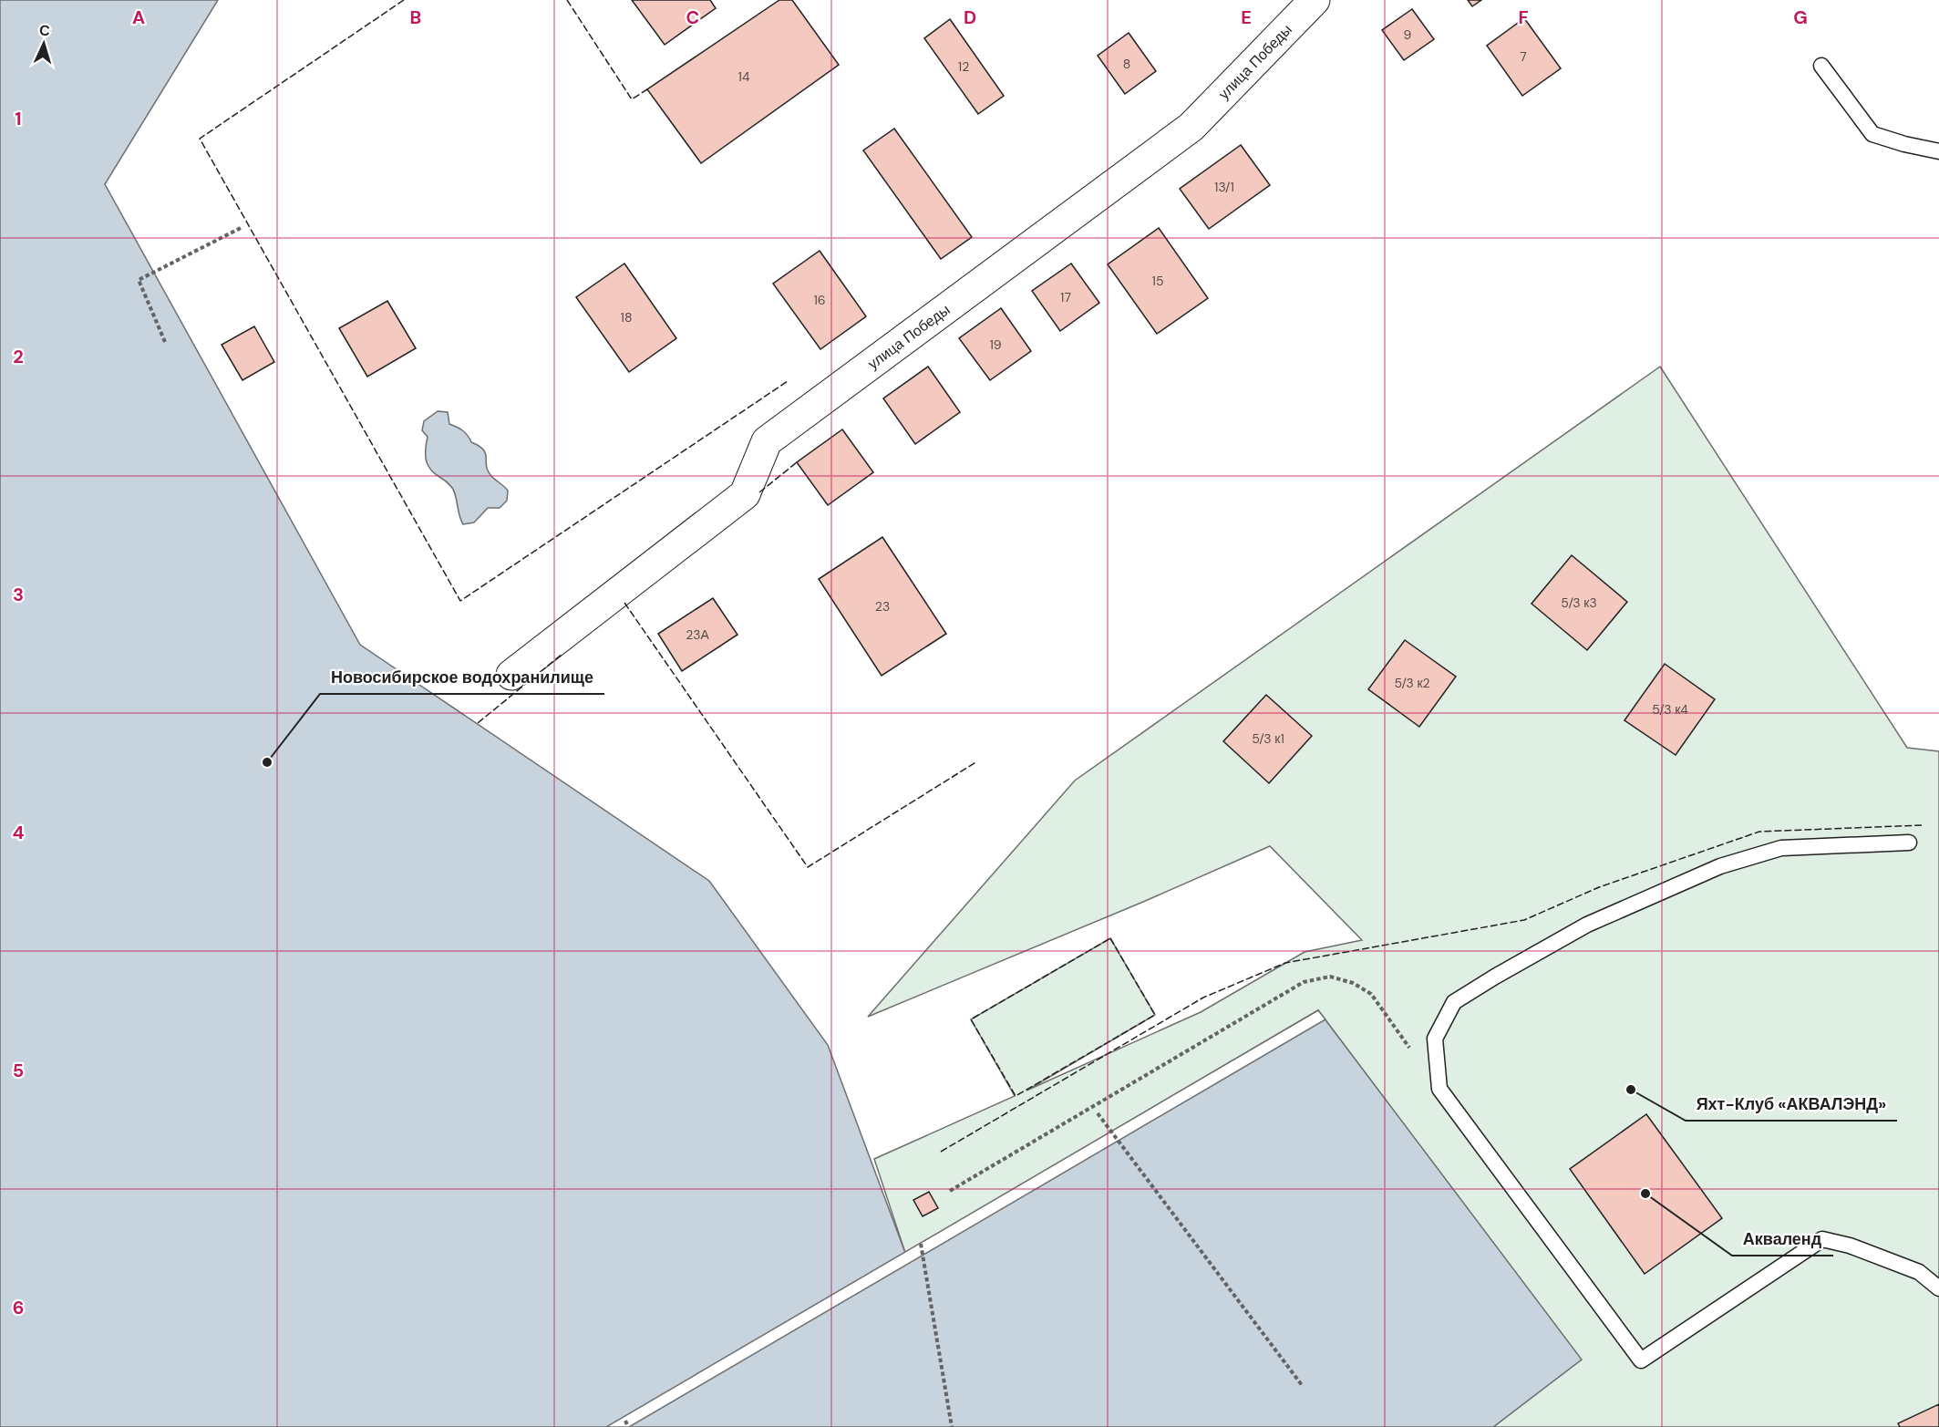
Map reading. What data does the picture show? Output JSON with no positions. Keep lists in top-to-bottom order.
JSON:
{
  "streets": {
    "street": ["улица Победы"]
  },
  "places": ["Новосибирское водохранилище", "Яхт-Клуб «АКВАЛЭНД»", "Акваленд"],
  "house_numbers": [
    "9",
    "7",
    "8",
    "12",
    "14",
    "13/1",
    "15",
    "17",
    "16",
    "18",
    "19",
    "5/3 к3",
    "23",
    "23А",
    "5/3 к2",
    "5/3 к4",
    "5/3 к1"
  ],
  "north": "top",
  "grid": {
    "columns": [
      "A",
      "B",
      "C",
      "D",
      "E",
      "F",
      "G"
    ],
    "rows": [
      "1",
      "2",
      "3",
      "4",
      "5",
      "6"
    ]
  }
}
